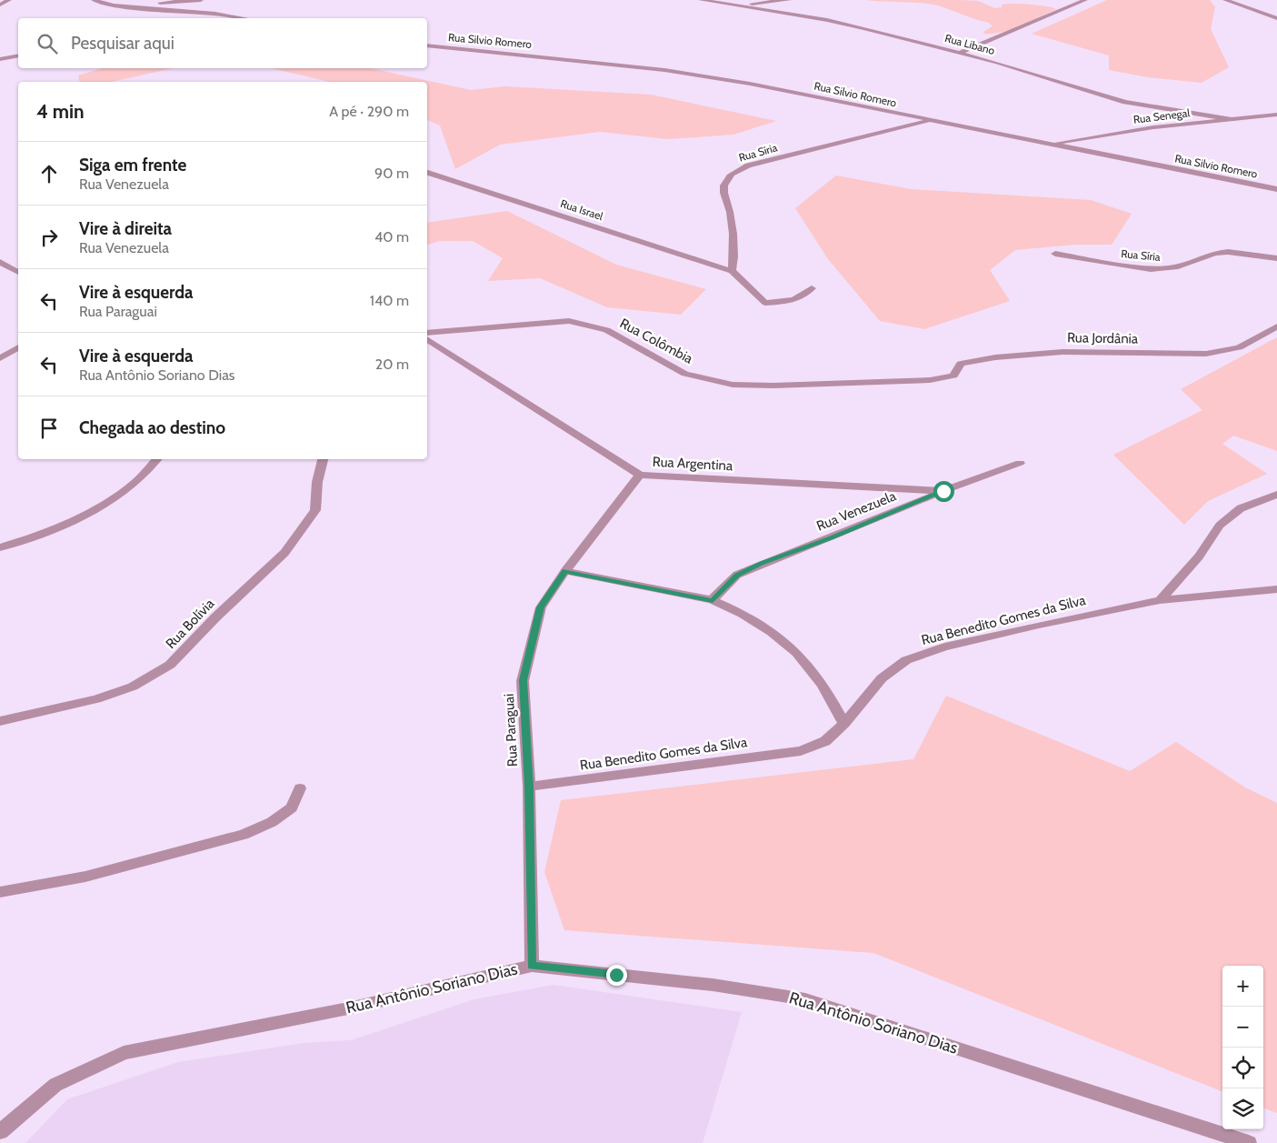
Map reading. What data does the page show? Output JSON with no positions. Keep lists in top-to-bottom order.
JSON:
{
  "streets": {
    "street": [
      "Rua Silvio Romero",
      "Rua Libano",
      "Rua Senegal",
      "Rua Síria",
      "Rua Israel",
      "Rua Jordânia",
      "Rua Colômbia",
      "Rua Argentina",
      "Rua Venezuela",
      "Rua Benedito Gomes da Silva",
      "Rua Bolívia",
      "Rua Paraguai",
      "Rua Antônio Soriano Dias"
    ]
  },
  "crossings": [
    ["Rua Silvio Romero", "Rua Senegal"],
    ["Rua Silvio Romero", "Rua Síria"],
    ["Rua Libano", "Rua Senegal"],
    ["Rua Síria", "Rua Israel"],
    ["Rua Jordânia", "Rua Colômbia"],
    ["Rua Argentina", "Rua Venezuela"],
    ["Rua Argentina", "Rua Paraguai"],
    ["Rua Benedito Gomes da Silva", "Rua Paraguai"],
    ["Rua Paraguai", "Rua Antônio Soriano Dias"]
  ],
  "page": {
    "search": "Pesquisar aqui",
    "heading": ["4 min", "A pé · 290 m"],
    "list": [
      ["Siga em frente", "Rua Venezuela", "90 m"],
      ["Vire à direita", "Rua Venezuela", "40 m"],
      ["Vire à esquerda", "Rua Paraguai", "140 m"],
      ["Vire à esquerda", "Rua Antônio Soriano Dias", "20 m"],
      "Chegada ao destino"
    ],
    "map_buttons": ["+", "−"]
  }
}
